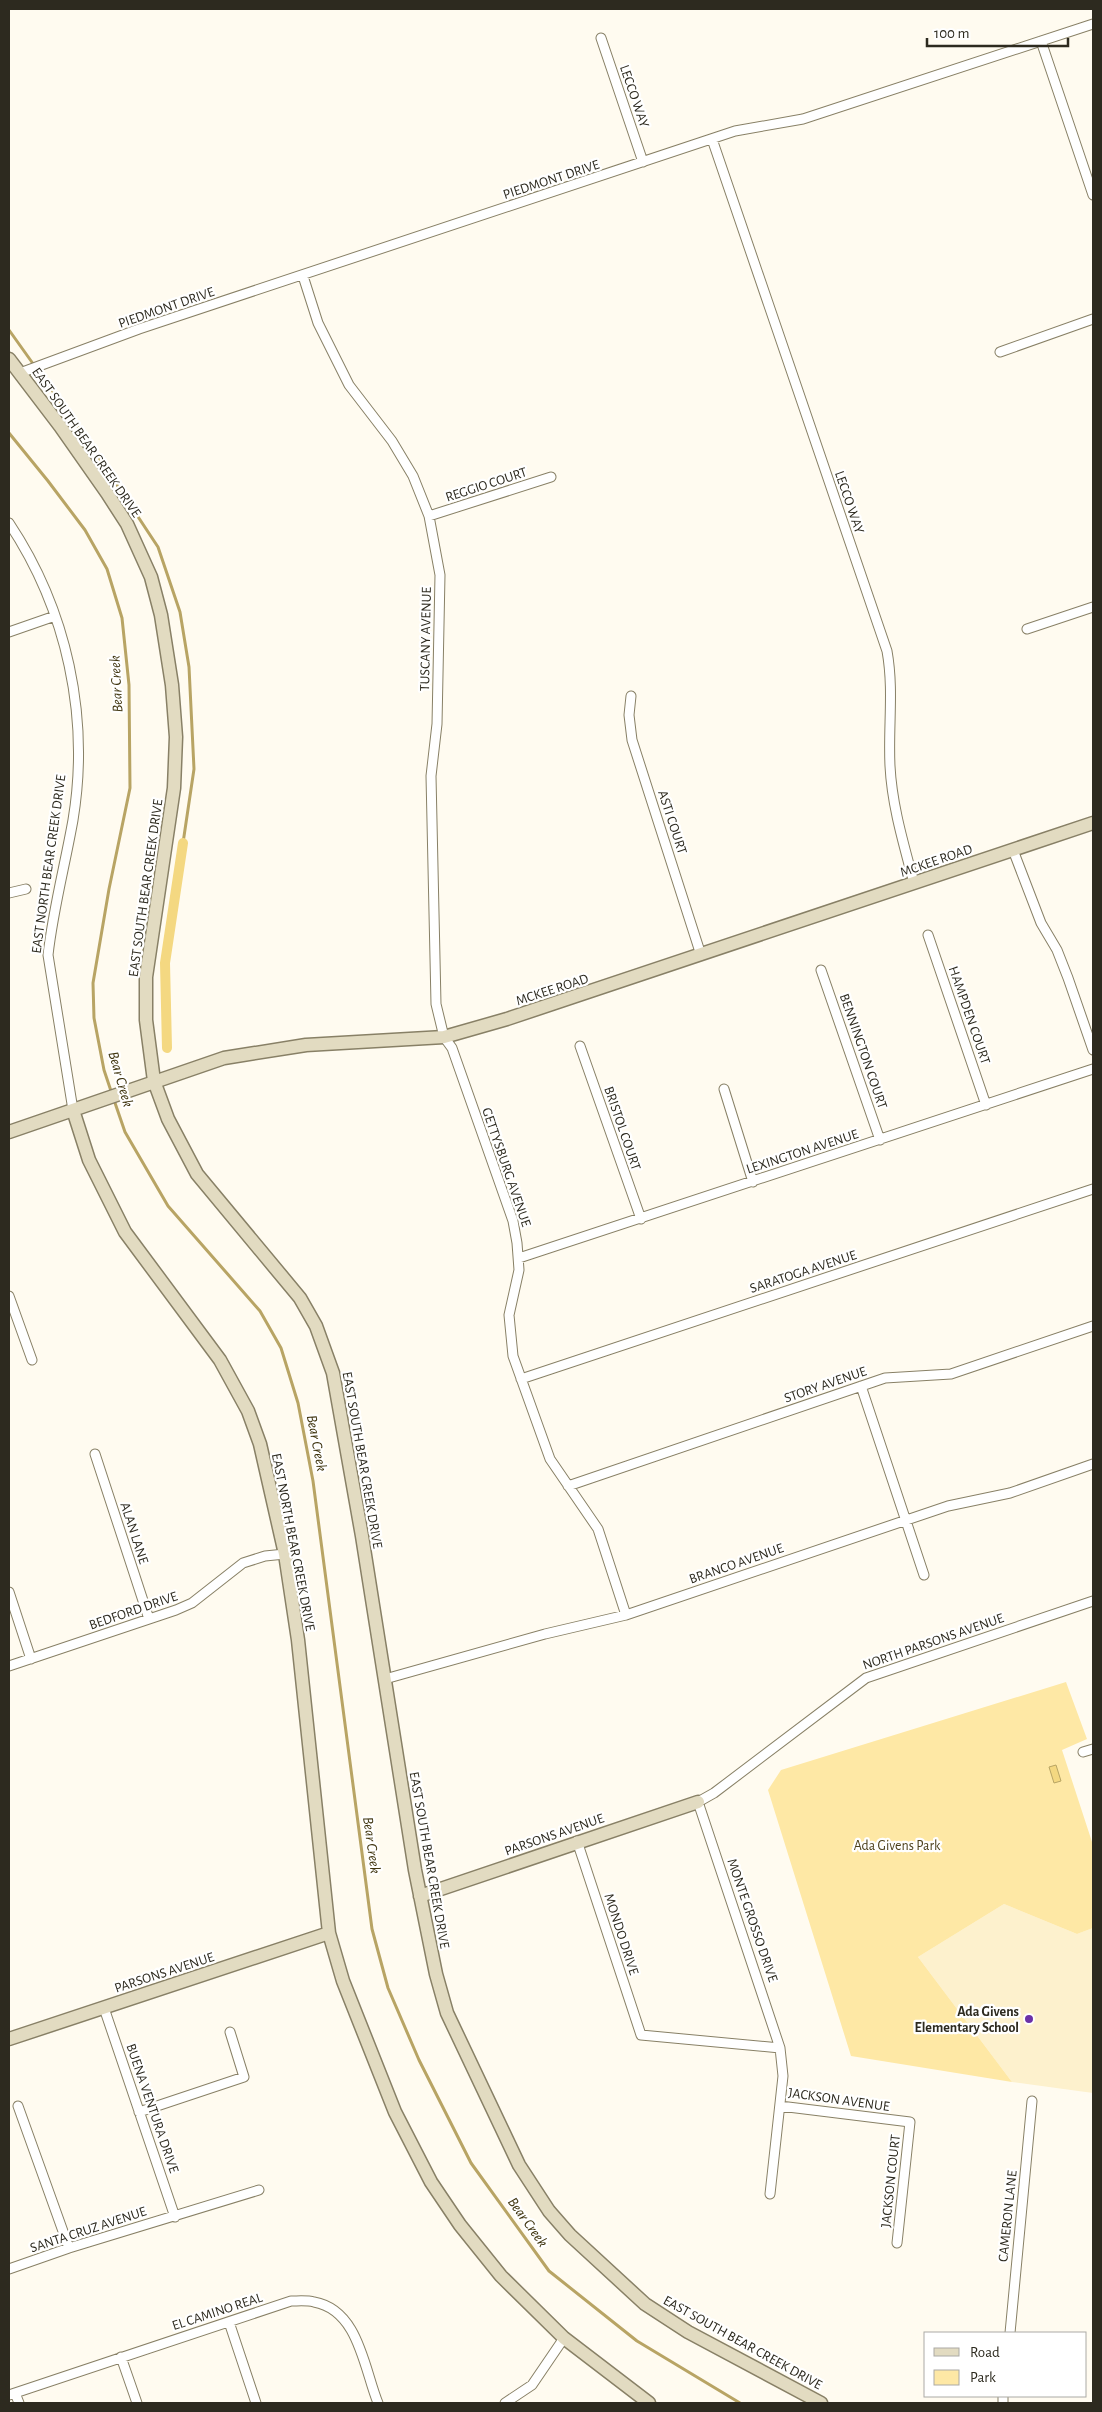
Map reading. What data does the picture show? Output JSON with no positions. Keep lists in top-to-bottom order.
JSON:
{
  "streets": {
    "street": [
      "LECCO WAY",
      "PIEDMONT DRIVE",
      "EAST SOUTH BEAR CREEK DRIVE",
      "REGGIO COURT",
      "TUSCANY AVENUE",
      "ASTI COURT",
      "MCKEE ROAD",
      "EAST NORTH BEAR CREEK DRIVE",
      "HAMPDEN COURT",
      "BENNINGTON COURT",
      "BRISTOL COURT",
      "LEXINGTON AVENUE",
      "GETTYSBURG AVENUE",
      "SARATOGA AVENUE",
      "STORY AVENUE",
      "ALAN LANE",
      "BRANCO AVENUE",
      "BEDFORD DRIVE",
      "NORTH PARSONS AVENUE",
      "PARSONS AVENUE",
      "MONTE GROSSO DRIVE",
      "MONDO DRIVE",
      "JACKSON AVENUE",
      "BUENA VENTURA DRIVE",
      "JACKSON COURT",
      "CAMERON LANE",
      "SANTA CRUZ AVENUE",
      "EL CAMINO REAL"
    ]
  },
  "crossings": [
    ["LECCO WAY", "PIEDMONT DRIVE"],
    ["LECCO WAY", "MCKEE ROAD"],
    ["PIEDMONT DRIVE", "EAST SOUTH BEAR CREEK DRIVE"],
    ["PIEDMONT DRIVE", "TUSCANY AVENUE"],
    ["EAST SOUTH BEAR CREEK DRIVE", "MCKEE ROAD"],
    ["EAST SOUTH BEAR CREEK DRIVE", "BRANCO AVENUE"],
    ["EAST SOUTH BEAR CREEK DRIVE", "PARSONS AVENUE"],
    ["REGGIO COURT", "TUSCANY AVENUE"],
    ["TUSCANY AVENUE", "MCKEE ROAD"],
    ["TUSCANY AVENUE", "GETTYSBURG AVENUE"],
    ["ASTI COURT", "MCKEE ROAD"],
    ["MCKEE ROAD", "EAST NORTH BEAR CREEK DRIVE"],
    ["MCKEE ROAD", "GETTYSBURG AVENUE"],
    ["EAST NORTH BEAR CREEK DRIVE", "BEDFORD DRIVE"],
    ["EAST NORTH BEAR CREEK DRIVE", "PARSONS AVENUE"],
    ["HAMPDEN COURT", "LEXINGTON AVENUE"],
    ["BENNINGTON COURT", "LEXINGTON AVENUE"],
    ["BRISTOL COURT", "LEXINGTON AVENUE"],
    ["LEXINGTON AVENUE", "GETTYSBURG AVENUE"],
    ["GETTYSBURG AVENUE", "SARATOGA AVENUE"],
    ["GETTYSBURG AVENUE", "STORY AVENUE"],
    ["GETTYSBURG AVENUE", "BRANCO AVENUE"],
    ["ALAN LANE", "BEDFORD DRIVE"],
    ["NORTH PARSONS AVENUE", "PARSONS AVENUE"],
    ["NORTH PARSONS AVENUE", "MONTE GROSSO DRIVE"],
    ["PARSONS AVENUE", "MONTE GROSSO DRIVE"],
    ["PARSONS AVENUE", "MONDO DRIVE"],
    ["PARSONS AVENUE", "BUENA VENTURA DRIVE"],
    ["MONTE GROSSO DRIVE", "MONDO DRIVE"],
    ["MONTE GROSSO DRIVE", "JACKSON AVENUE"],
    ["MONDO DRIVE", "JACKSON AVENUE"],
    ["JACKSON AVENUE", "JACKSON COURT"],
    ["BUENA VENTURA DRIVE", "SANTA CRUZ AVENUE"]
  ],
  "water": ["Bear Creek"],
  "parks": ["Ada Givens Park"],
  "places": ["Ada Givens Elementary School"],
  "legend": ["Road", "Park"],
  "scale_bar": "100 m"
}
